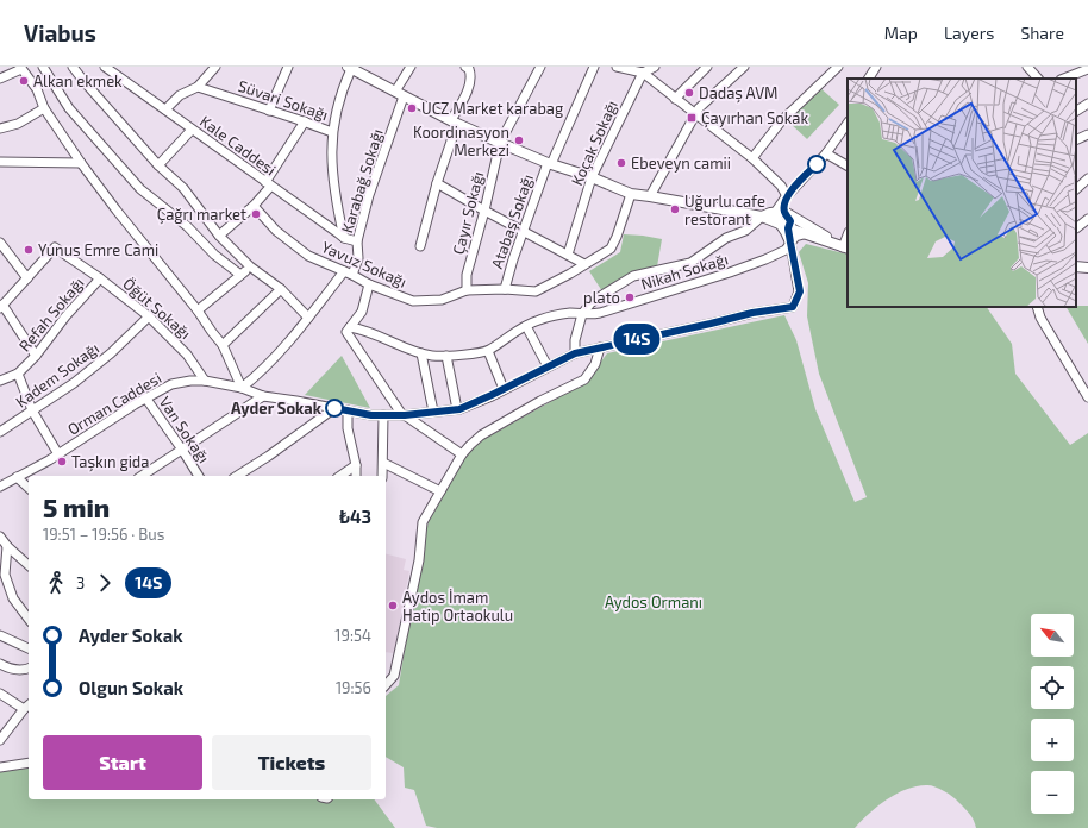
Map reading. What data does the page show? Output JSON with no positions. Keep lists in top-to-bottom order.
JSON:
{
  "streets": {
    "street": [
      "Süvari Sokağı",
      "Koçak Sokağı",
      "Kale Caddesi",
      "Karabağ Sokağı",
      "Çayır Sokağı",
      "Atabaş Sokağı",
      "Yavuz Sokağı",
      "Nikah Sokağı",
      "Öğüt Sokağı",
      "Refah Sokağı",
      "Kadem Sokağı",
      "Orman Caddesi",
      "Van Sokağı"
    ]
  },
  "crossings": [
    ["Kale Caddesi", "Karabağ Sokağı"],
    ["Karabağ Sokağı", "Yavuz Sokağı"],
    ["Çayır Sokağı", "Yavuz Sokağı"],
    ["Atabaş Sokağı", "Yavuz Sokağı"],
    ["Nikah Sokağı", "Orman Caddesi"],
    ["Öğüt Sokağı", "Refah Sokağı"],
    ["Öğüt Sokağı", "Kadem Sokağı"],
    ["Öğüt Sokağı", "Orman Caddesi"],
    ["Orman Caddesi", "Van Sokağı"]
  ],
  "parks": ["Aydos Ormanı"],
  "places": {
    "other": [
      "Alkan ekmek",
      "Dadaş AVM",
      "UCZ Market karabag",
      "Koordinasyon Merkezi",
      "Ebeveyn camii",
      "Uğurlu cafe restorant",
      "Çağrı market",
      "Yunus Emre Cami",
      "plato",
      "Ayder Sokak",
      "Taşkın gida",
      "Aydos İmam Hatip Ortaokulu"
    ],
    "transit": ["Çayırhan Sokak"]
  },
  "lines": ["bus line 14S"],
  "north": "top left",
  "page": {
    "header": "Viabus",
    "nav": ["Map", "Layers", "Share"],
    "on_map": "14S",
    "heading": ["5 min", "19:51 – 19:56 · Bus", "₺43"],
    "legs": ["3", "14S"],
    "list": [
      {
        "name": "Ayder Sokak",
        "value": "19:54"
      },
      {
        "name": "Olgun Sokak",
        "value": "19:56"
      }
    ],
    "map_buttons": ["+", "−"],
    "buttons": ["Start", "Tickets"]
  }
}
